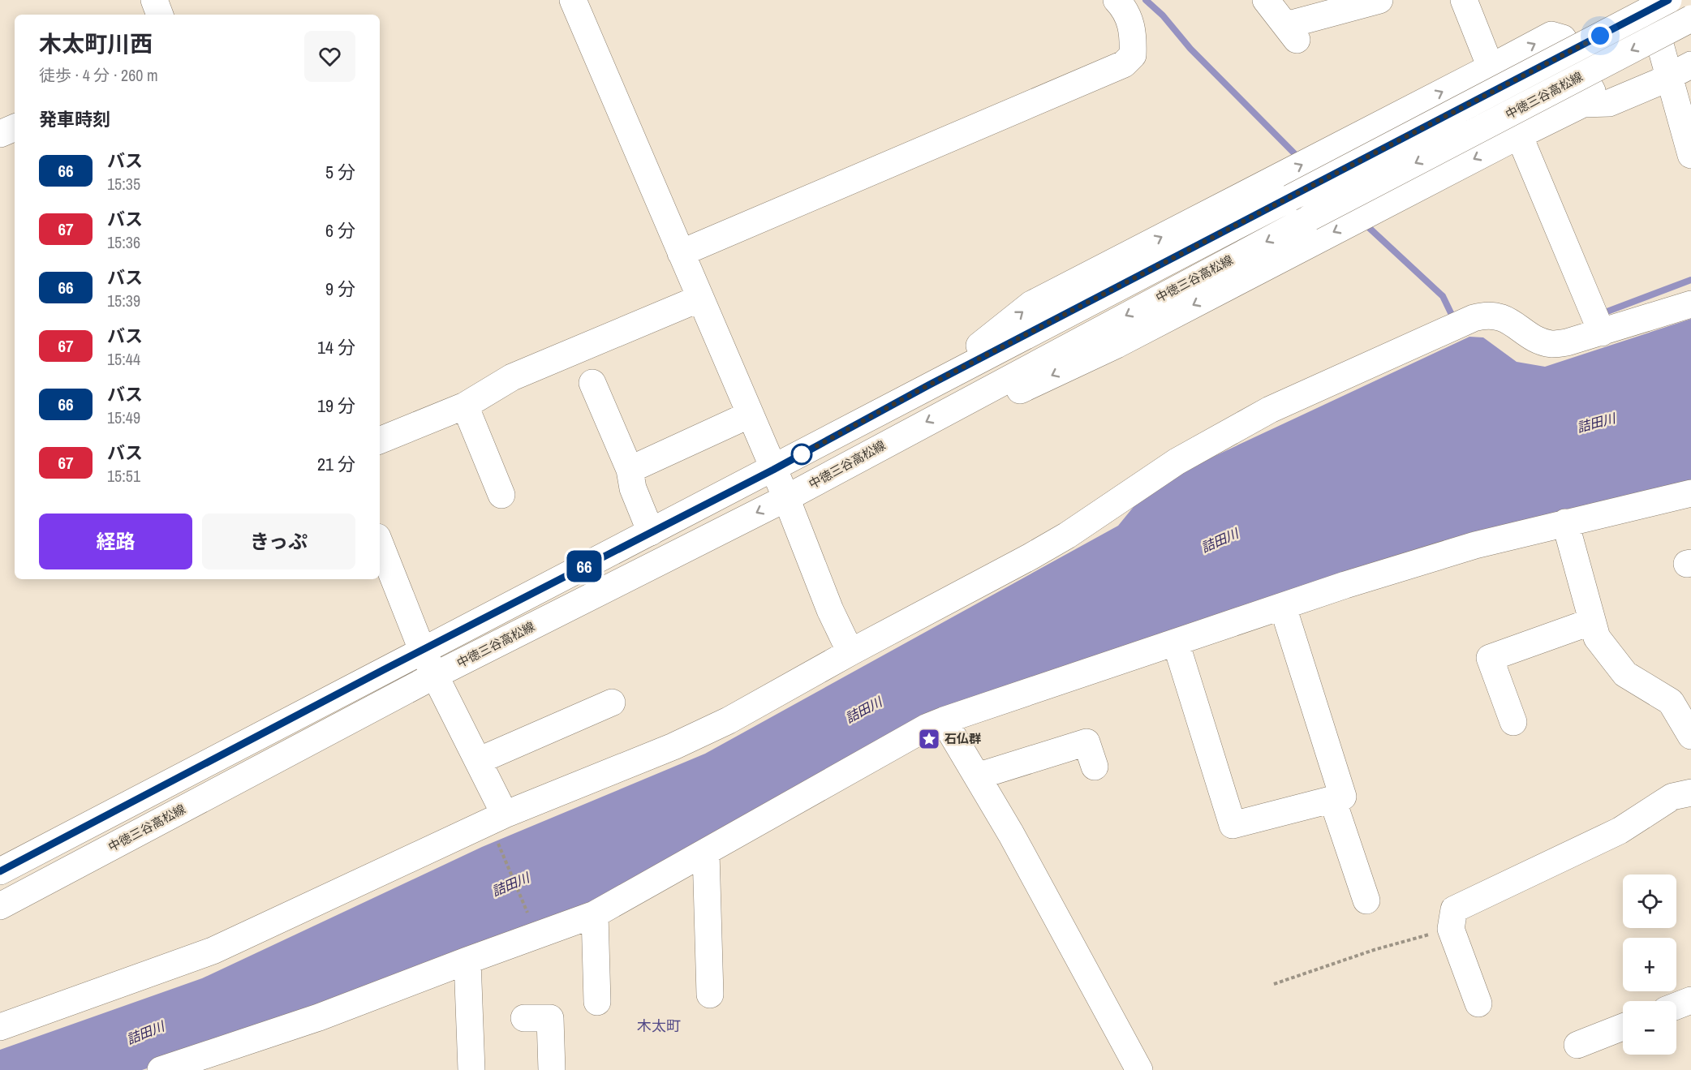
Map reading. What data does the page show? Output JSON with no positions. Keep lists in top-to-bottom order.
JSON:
{
  "streets": {
    "street": ["中徳三谷高松線"]
  },
  "districts": ["木太町"],
  "water": ["詰田川"],
  "places": {
    "place": ["石仏群"]
  },
  "lines": ["bus line 66"],
  "page": {
    "on_map": "66",
    "heading": [
      ["木太町川西", "徒歩 · 4 分 · 260 m"],
      "発車時刻"
    ],
    "list": [
      {
        "mark": "66",
        "name": "バス",
        "note": "15:35",
        "value": "5 分"
      },
      {
        "mark": "67",
        "name": "バス",
        "note": "15:36",
        "value": "6 分"
      },
      {
        "mark": "66",
        "name": "バス",
        "note": "15:39",
        "value": "9 分"
      },
      {
        "mark": "67",
        "name": "バス",
        "note": "15:44",
        "value": "14 分"
      },
      {
        "mark": "66",
        "name": "バス",
        "note": "15:49",
        "value": "19 分"
      },
      {
        "mark": "67",
        "name": "バス",
        "note": "15:51",
        "value": "21 分"
      }
    ],
    "buttons": ["経路", "きっぷ"],
    "map_buttons": ["+", "−"]
  }
}
